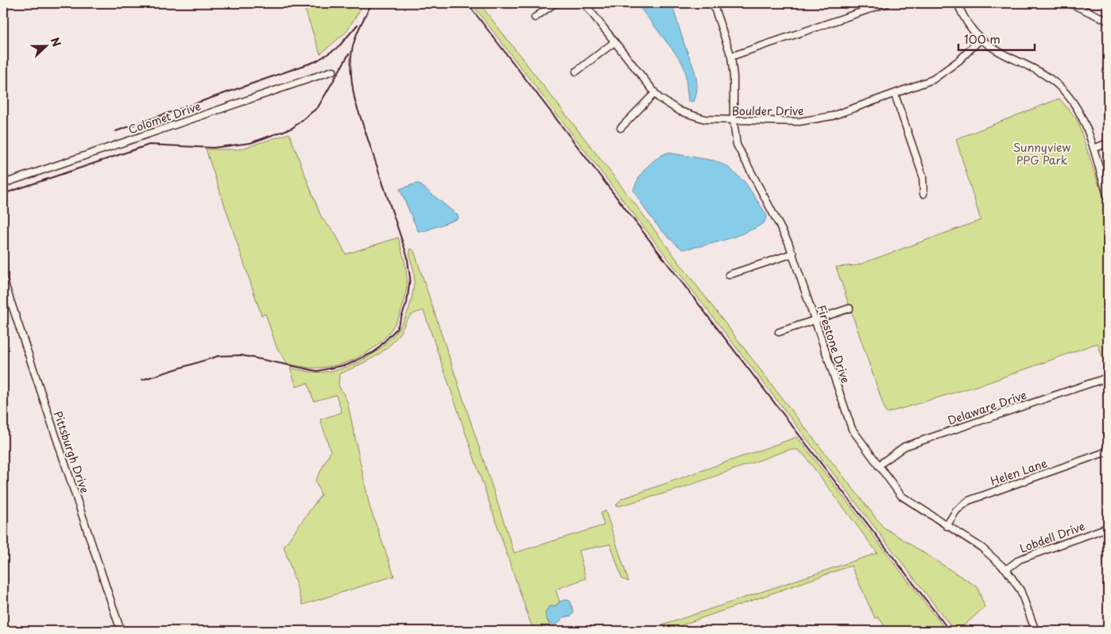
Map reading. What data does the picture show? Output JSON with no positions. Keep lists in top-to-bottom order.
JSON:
{
  "streets": {
    "street": [
      "Boulder Drive",
      "Colomet Drive",
      "Firestone Drive",
      "Delaware Drive",
      "Pittsburgh Drive",
      "Helen Lane",
      "Lobdell Drive"
    ]
  },
  "crossings": [
    ["Boulder Drive", "Firestone Drive"],
    ["Firestone Drive", "Delaware Drive"],
    ["Firestone Drive", "Helen Lane"],
    ["Firestone Drive", "Lobdell Drive"]
  ],
  "parks": ["Sunnyview PPG Park"],
  "scale_bar": "100 m",
  "north": "right"
}
